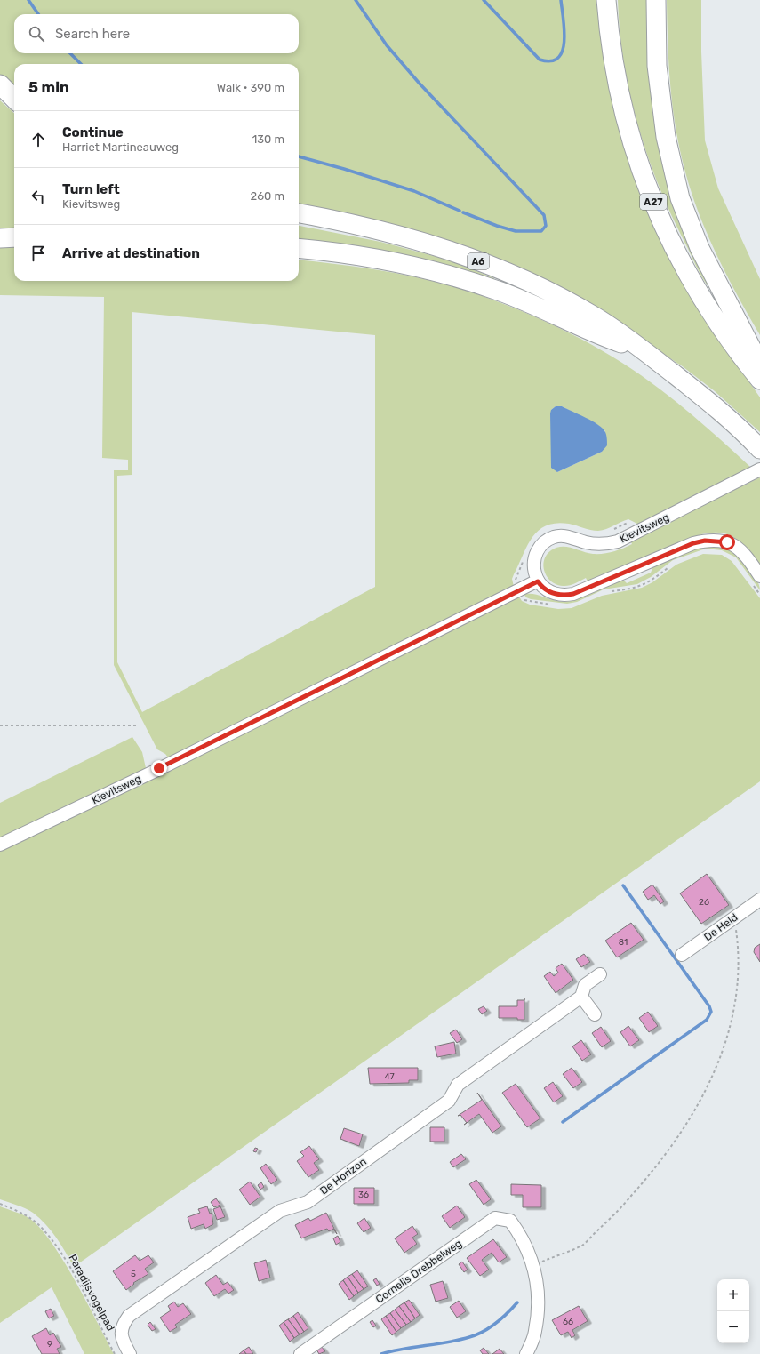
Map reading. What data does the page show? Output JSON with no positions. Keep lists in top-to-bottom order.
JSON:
{
  "streets": {
    "highway": ["A27", "A6"],
    "street": [
      "Kievitsweg",
      "De Held",
      "De Horizon",
      "Cornelis Drebbelweg"
    ],
    "path": ["Paradijsvogelpad"]
  },
  "house_numbers": [
    "26",
    "81",
    "47",
    "36",
    "5",
    "66",
    "9"
  ],
  "page": {
    "search": "Search here",
    "heading": ["5 min", "Walk · 390 m"],
    "list": [
      ["Continue", "Harriet Martineauweg", "130 m"],
      ["Turn left", "Kievitsweg", "260 m"],
      "Arrive at destination"
    ],
    "map_buttons": ["+", "−"]
  }
}
